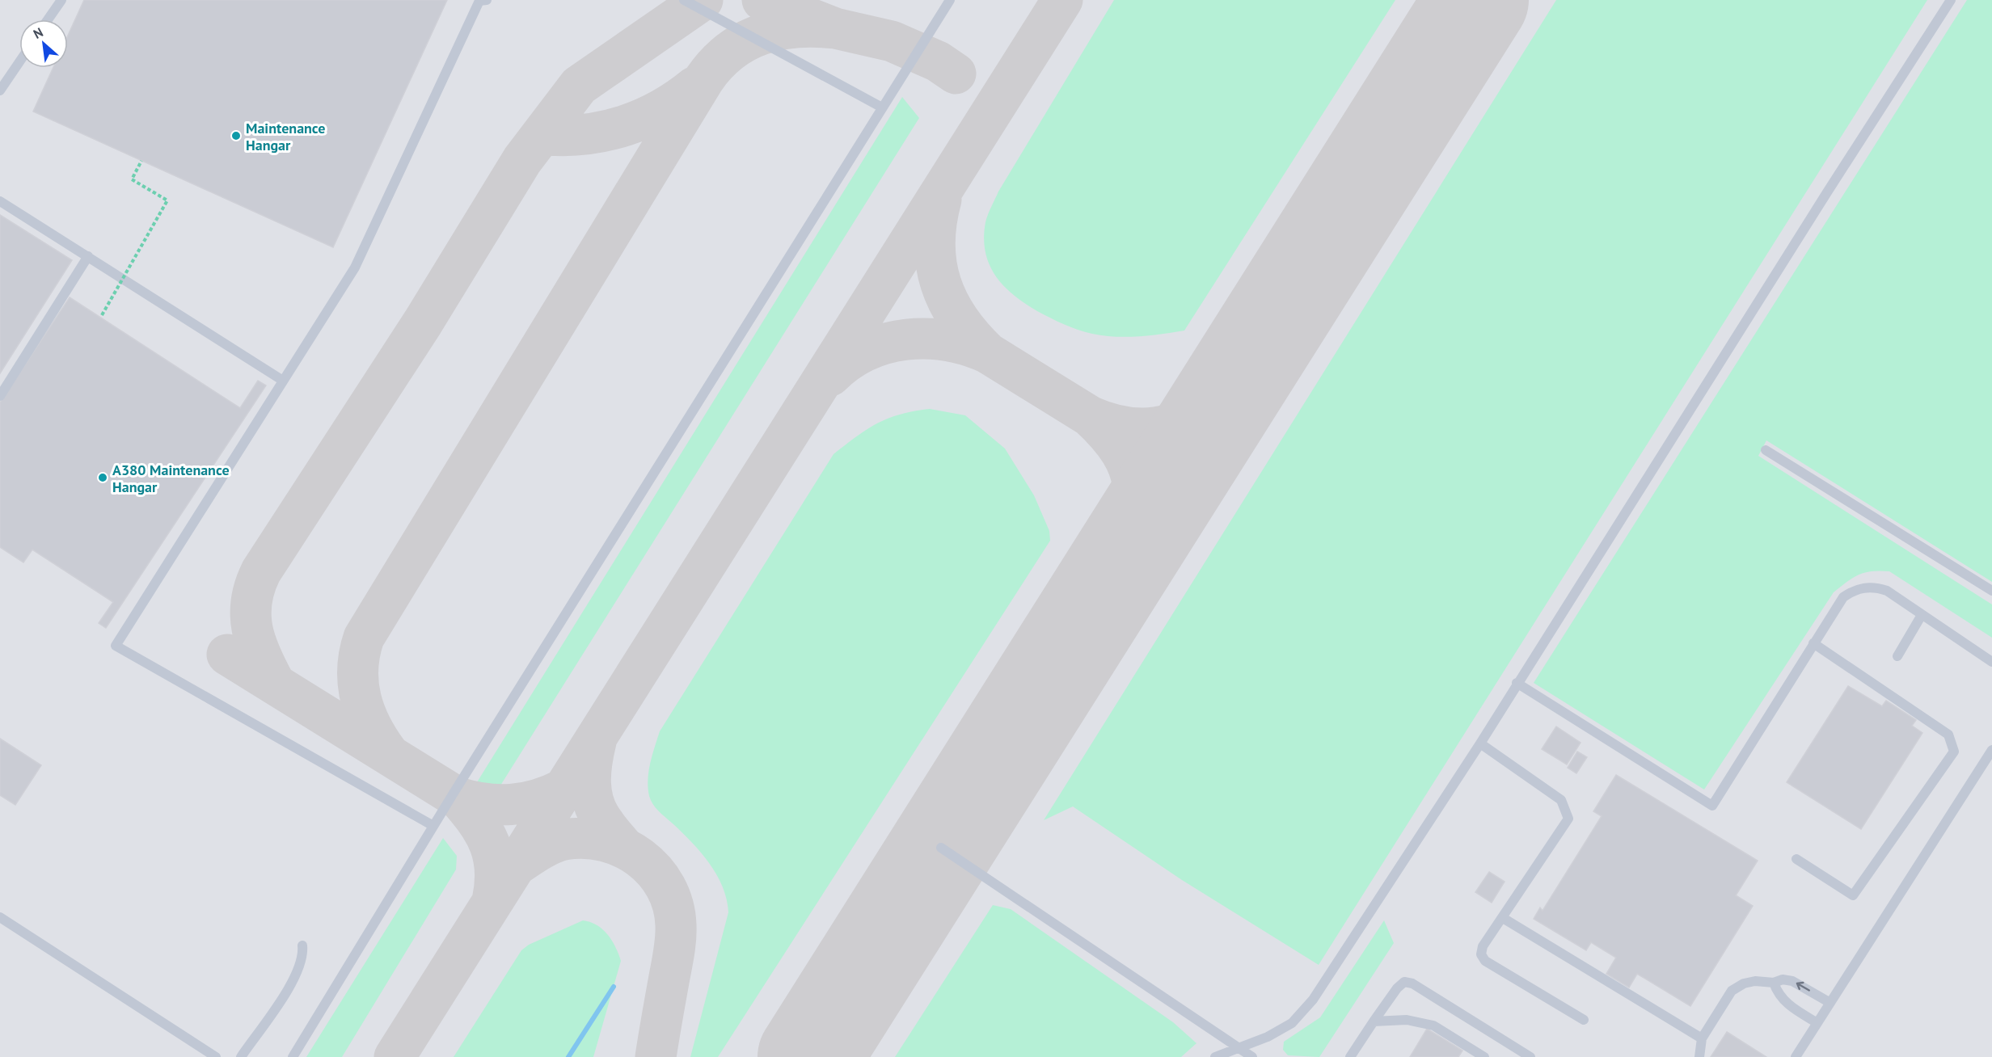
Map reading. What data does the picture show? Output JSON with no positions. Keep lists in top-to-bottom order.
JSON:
{
  "places": ["Maintenance Hangar", "A380 Maintenance Hangar"],
  "north": "top left"
}
